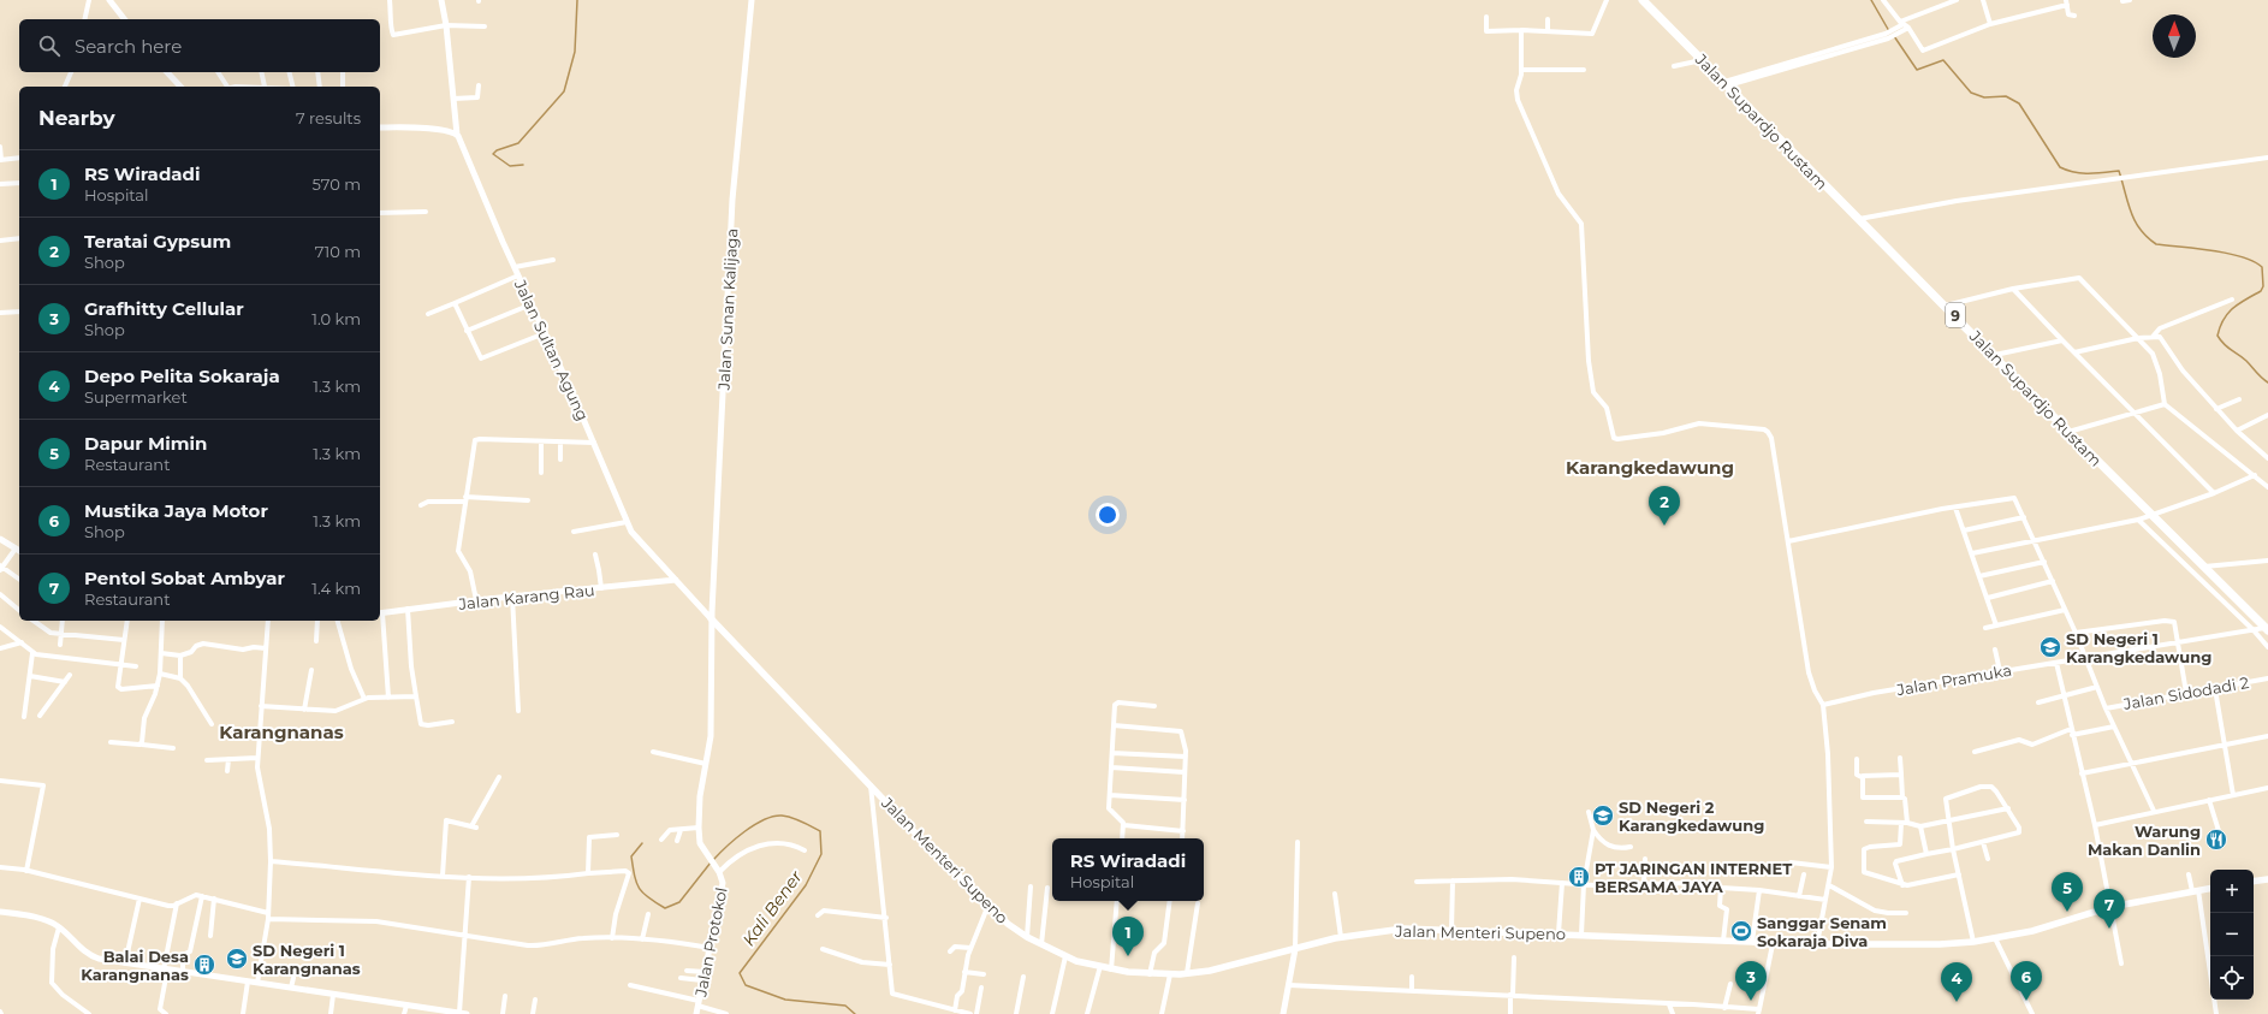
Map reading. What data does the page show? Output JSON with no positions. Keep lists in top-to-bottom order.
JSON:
{
  "streets": {
    "highway": ["Jalan Supardjo Rustam", "9"],
    "main road": ["Jalan Menteri Supeno"],
    "street": [
      "Jalan Sunan Kalijaga",
      "Jalan Sultan Agung",
      "Jalan Karang Rau",
      "Jalan Pramuka",
      "Jalan Sidodadi 2",
      "Jalan Protokol"
    ]
  },
  "crossings": [
    ["Jalan Supardjo Rustam", "Jalan Pramuka"],
    ["Jalan Sunan Kalijaga", "Jalan Sultan Agung"],
    ["Jalan Sunan Kalijaga", "Jalan Menteri Supeno"],
    ["Jalan Sunan Kalijaga", "Jalan Protokol"],
    ["Jalan Sultan Agung", "Jalan Karang Rau"],
    ["Jalan Sultan Agung", "Jalan Menteri Supeno"]
  ],
  "districts": ["Karangkedawung", "Karangnanas"],
  "water": ["Kali Bener"],
  "places": {
    "school or university": ["SD Negeri 1 Karangkedawung", "SD Negeri 2 Karangkedawung", "SD Negeri 1 Karangnanas"],
    "restaurant": ["Warung Makan Danlin"],
    "building": ["PT JARINGAN INTERNET BERSAMA JAYA", "Balai Desa Karangnanas"],
    "sports": ["Sanggar Senam Sokaraja Diva"]
  },
  "north": "top",
  "page": {
    "search": "Search here",
    "heading": ["Nearby", "7 results"],
    "list": [
      {
        "mark": "1",
        "name": "RS Wiradadi",
        "note": "Hospital",
        "value": "570 m"
      },
      {
        "mark": "2",
        "name": "Teratai Gypsum",
        "note": "Shop",
        "value": "710 m"
      },
      {
        "mark": "3",
        "name": "Grafhitty Cellular",
        "note": "Shop",
        "value": "1.0 km"
      },
      {
        "mark": "4",
        "name": "Depo Pelita Sokaraja",
        "note": "Supermarket",
        "value": "1.3 km"
      },
      {
        "mark": "5",
        "name": "Dapur Mimin",
        "note": "Restaurant",
        "value": "1.3 km"
      },
      {
        "mark": "6",
        "name": "Mustika Jaya Motor",
        "note": "Shop",
        "value": "1.3 km"
      },
      {
        "mark": "7",
        "name": "Pentol Sobat Ambyar",
        "note": "Restaurant",
        "value": "1.4 km"
      }
    ],
    "pins": [
      "2",
      "5",
      "7",
      "1",
      "3",
      "6",
      "4"
    ],
    "popup": ["RS Wiradadi", "Hospital"],
    "map_buttons": ["+", "−"]
  }
}
